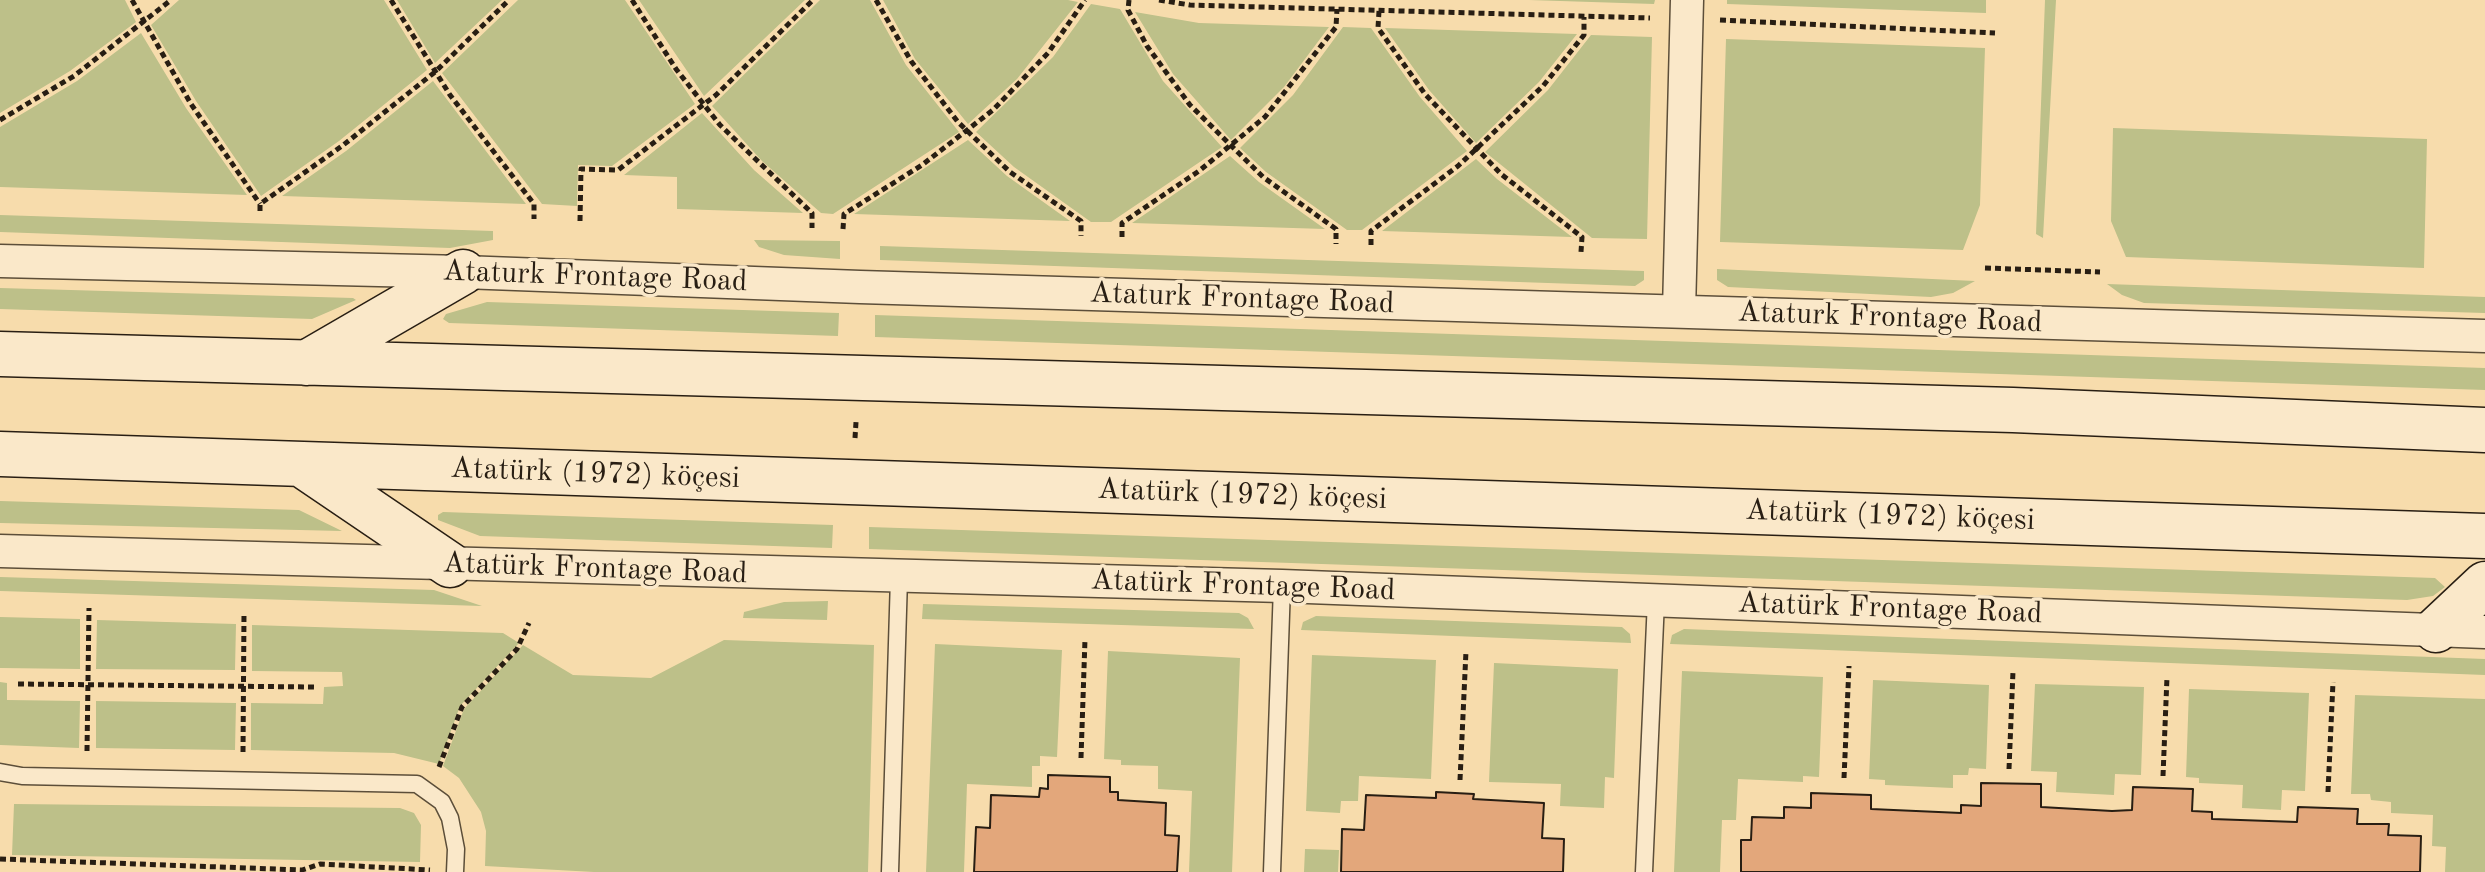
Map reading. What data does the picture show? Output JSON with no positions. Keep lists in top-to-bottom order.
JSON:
{
  "streets": {
    "main road": ["Atatürk (1972) köçesi"],
    "street": ["Ataturk Frontage Road", "Atatürk Frontage Road"]
  }
}
